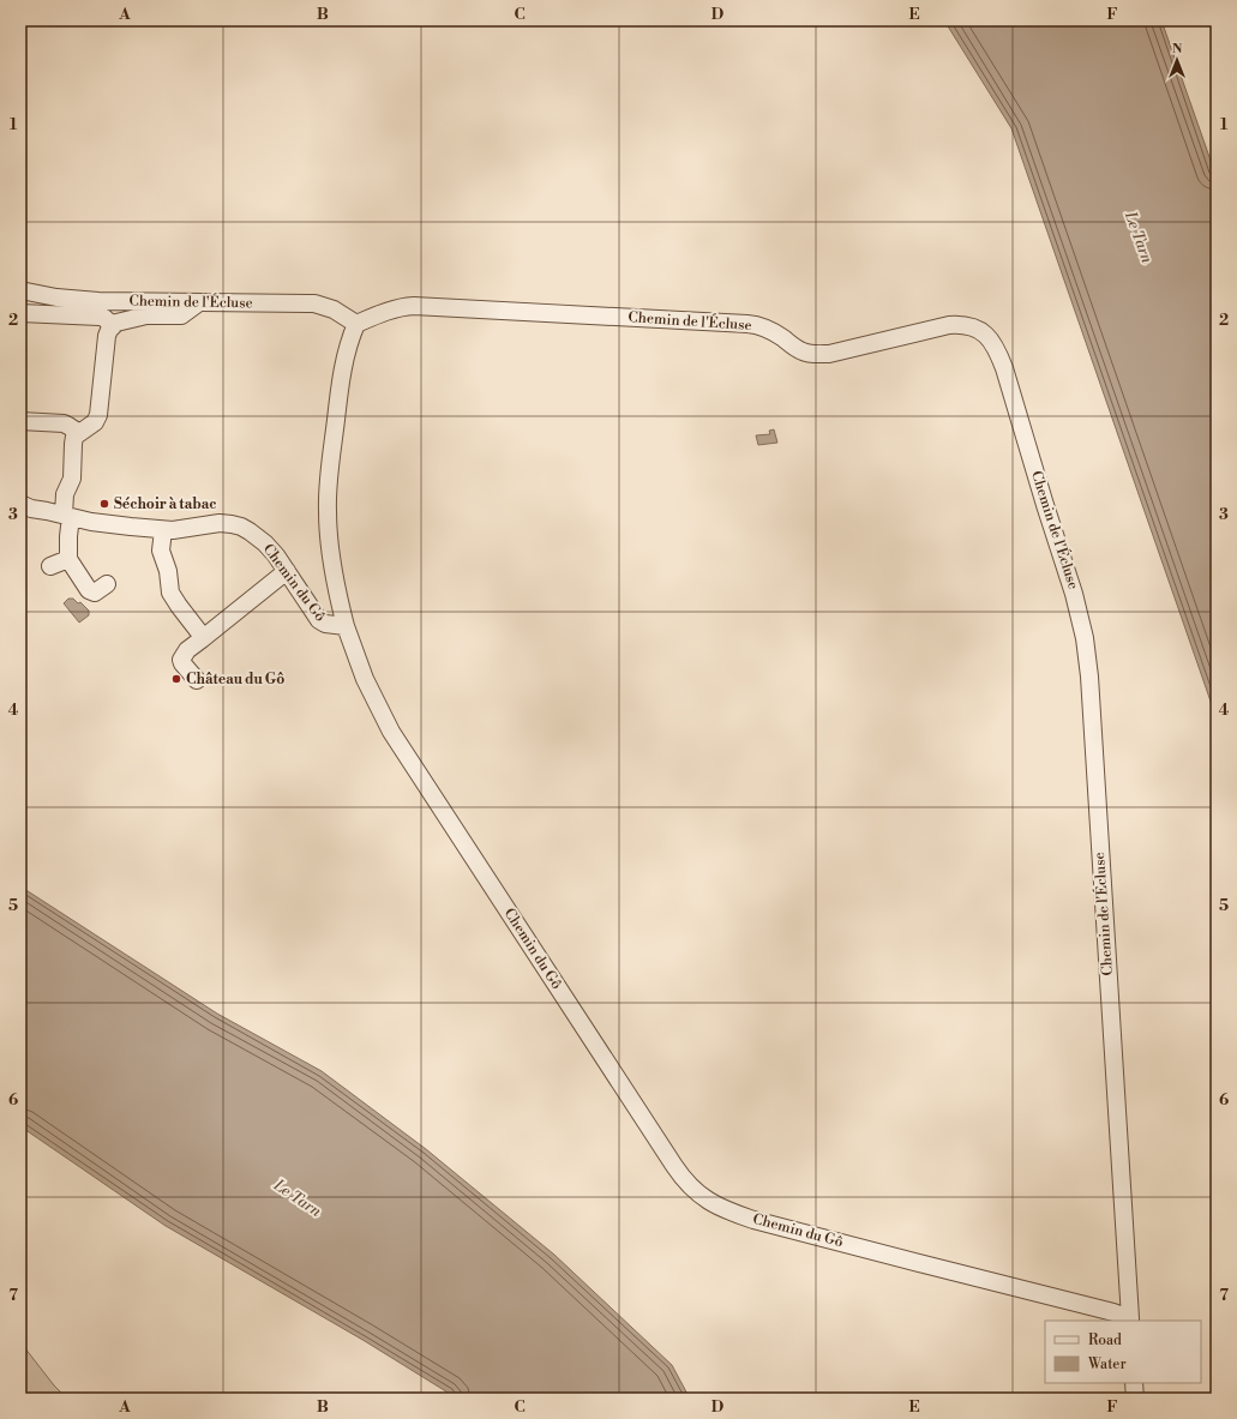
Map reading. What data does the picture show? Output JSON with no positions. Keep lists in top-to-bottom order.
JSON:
{
  "streets": {
    "street": ["Chemin de l'Écluse", "Chemin du Gô"]
  },
  "crossings": [
    ["Chemin de l'Écluse", "Chemin du Gô"]
  ],
  "water": ["Le Tarn"],
  "places": ["Séchoir à tabac", "Château du Gô"],
  "legend": ["Road", "Water"],
  "north": "top",
  "grid": {
    "columns": [
      "A",
      "B",
      "C",
      "D",
      "E",
      "F"
    ],
    "rows": [
      "1",
      "2",
      "3",
      "4",
      "5",
      "6",
      "7"
    ]
  }
}
